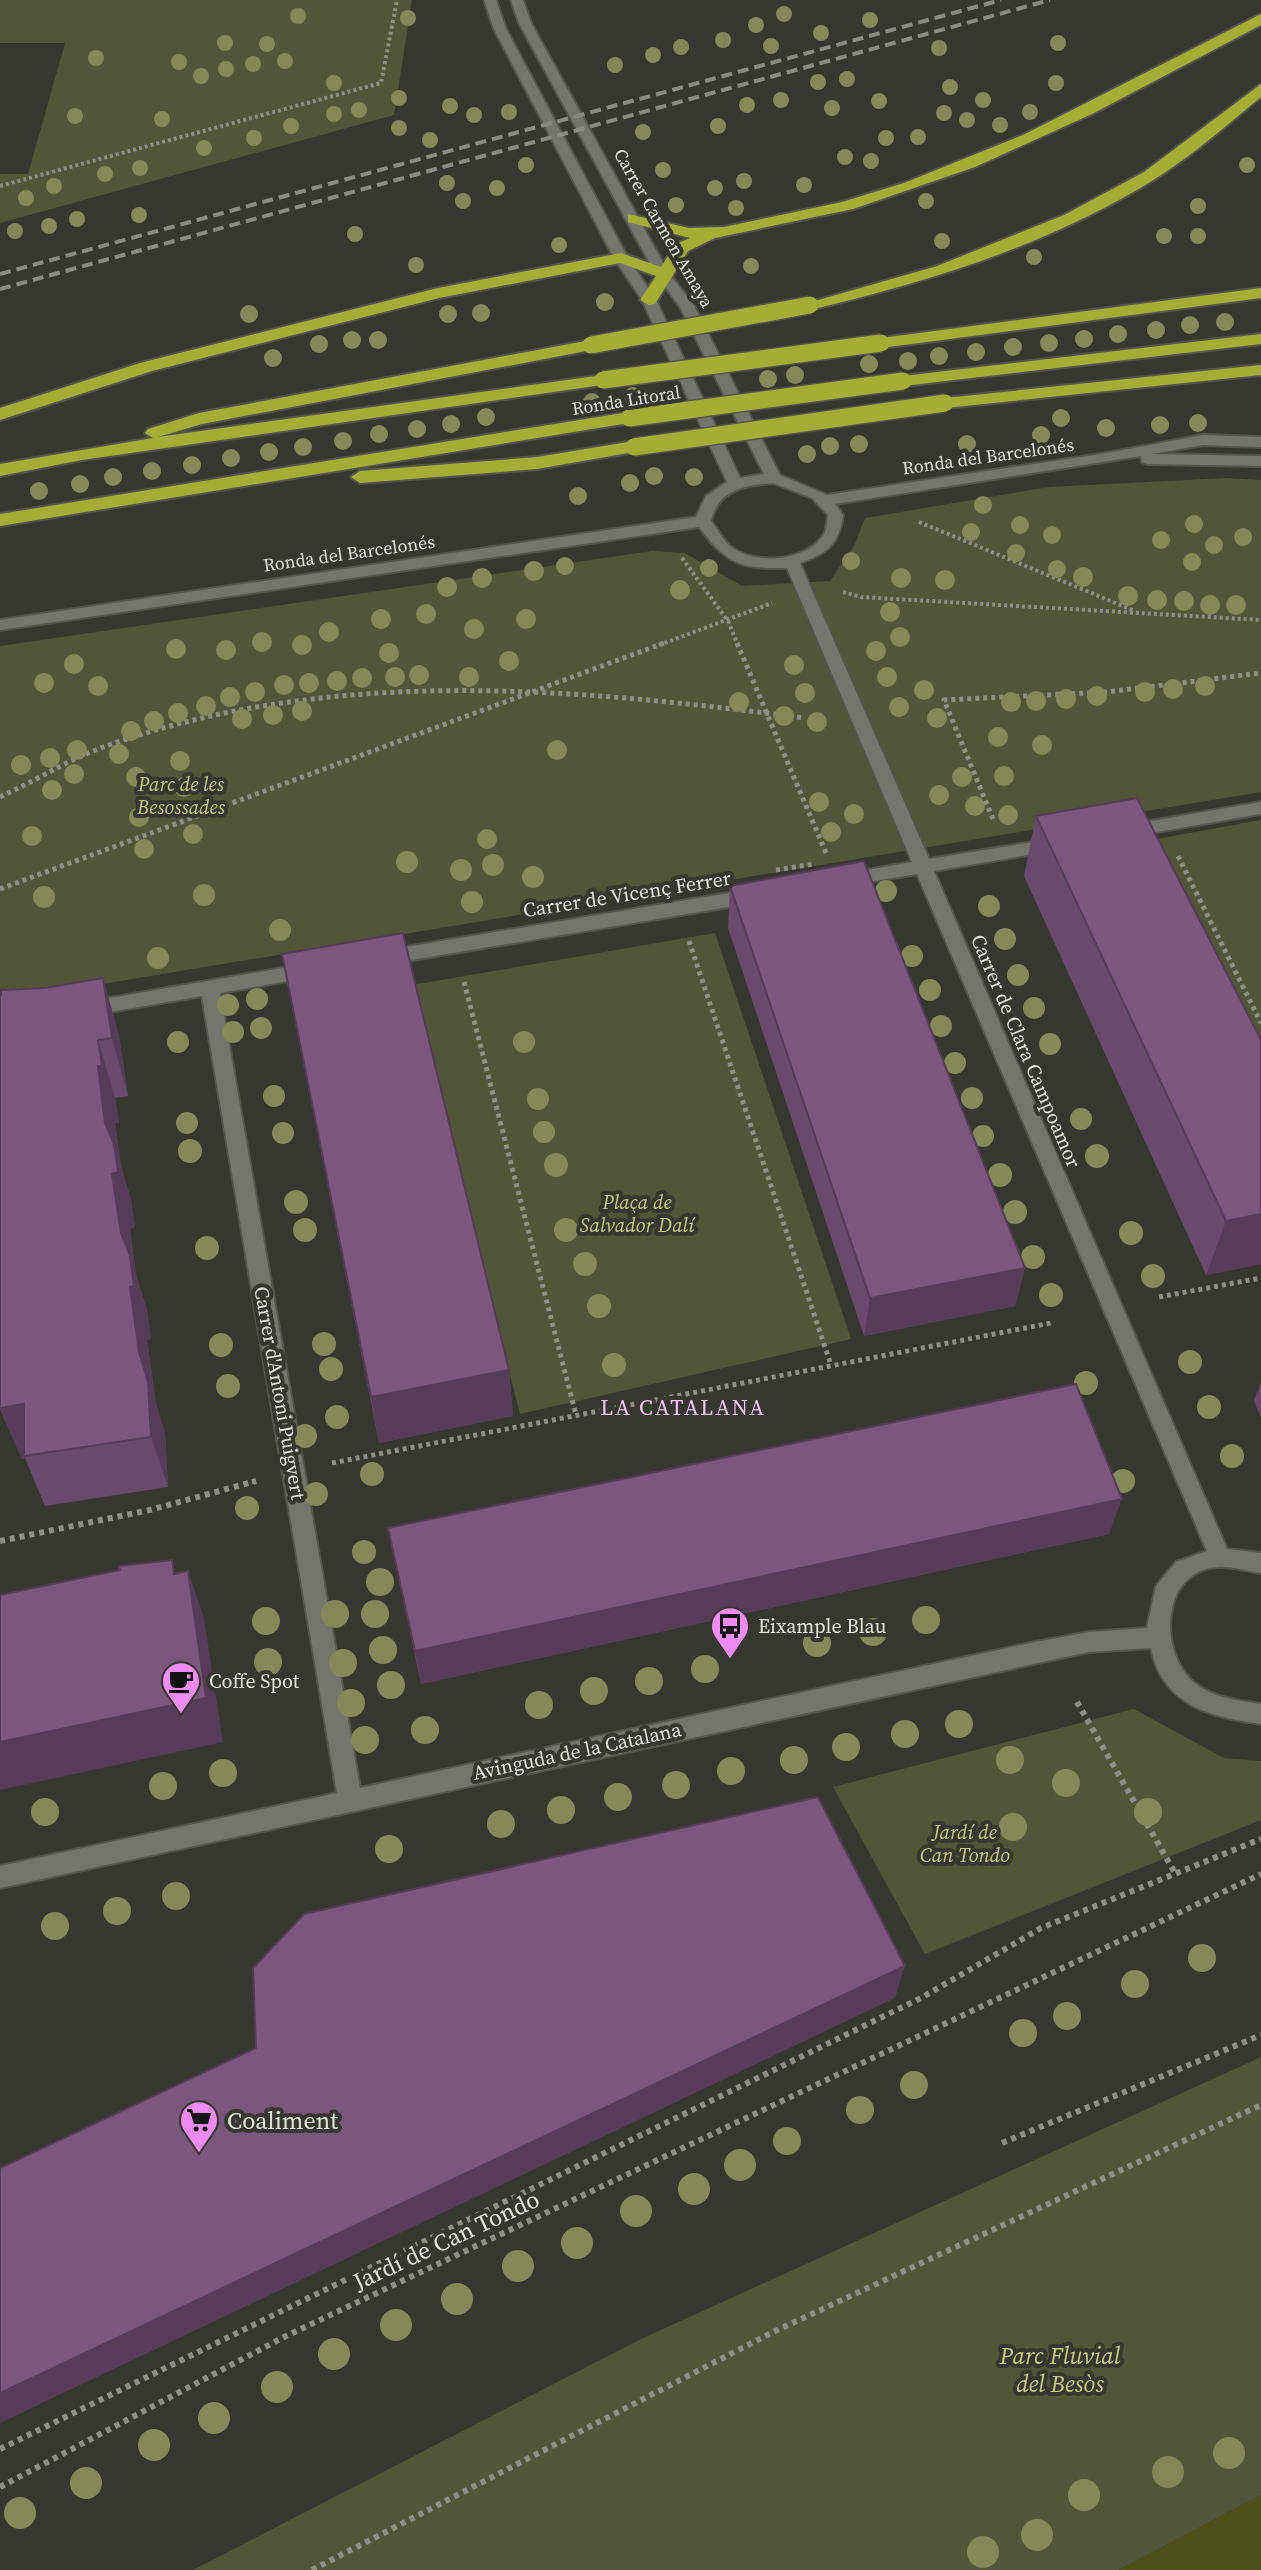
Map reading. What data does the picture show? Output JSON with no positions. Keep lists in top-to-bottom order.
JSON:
{
  "streets": {
    "highway": ["Ronda Litoral"],
    "street": [
      "Carrer Carmen Amaya",
      "Ronda del Barcelonés",
      "Carrer de Vicenç Ferrer",
      "Carrer de Clara Campoamor",
      "Carrer d'Antoni Puigvert",
      "Avinguda de la Catalana"
    ],
    "path": ["Jardí de Can Tondo"]
  },
  "crossings": [
    ["Carrer Carmen Amaya", "Ronda del Barcelonés"],
    ["Carrer Carmen Amaya", "Carrer de Clara Campoamor"],
    ["Ronda del Barcelonés", "Carrer de Clara Campoamor"],
    ["Carrer d'Antoni Puigvert", "Avinguda de la Catalana"]
  ],
  "districts": ["LA CATALANA"],
  "parks": [
    "Parc de les Besossades",
    "Plaça de Salvador Dalí",
    "Jardí de Can Tondo",
    "Parc Fluvial del Besòs"
  ],
  "places": {
    "bus stop": ["Eixample Blau"],
    "cafe": ["Coffe Spot"],
    "supermarket": ["Coaliment"]
  }
}
